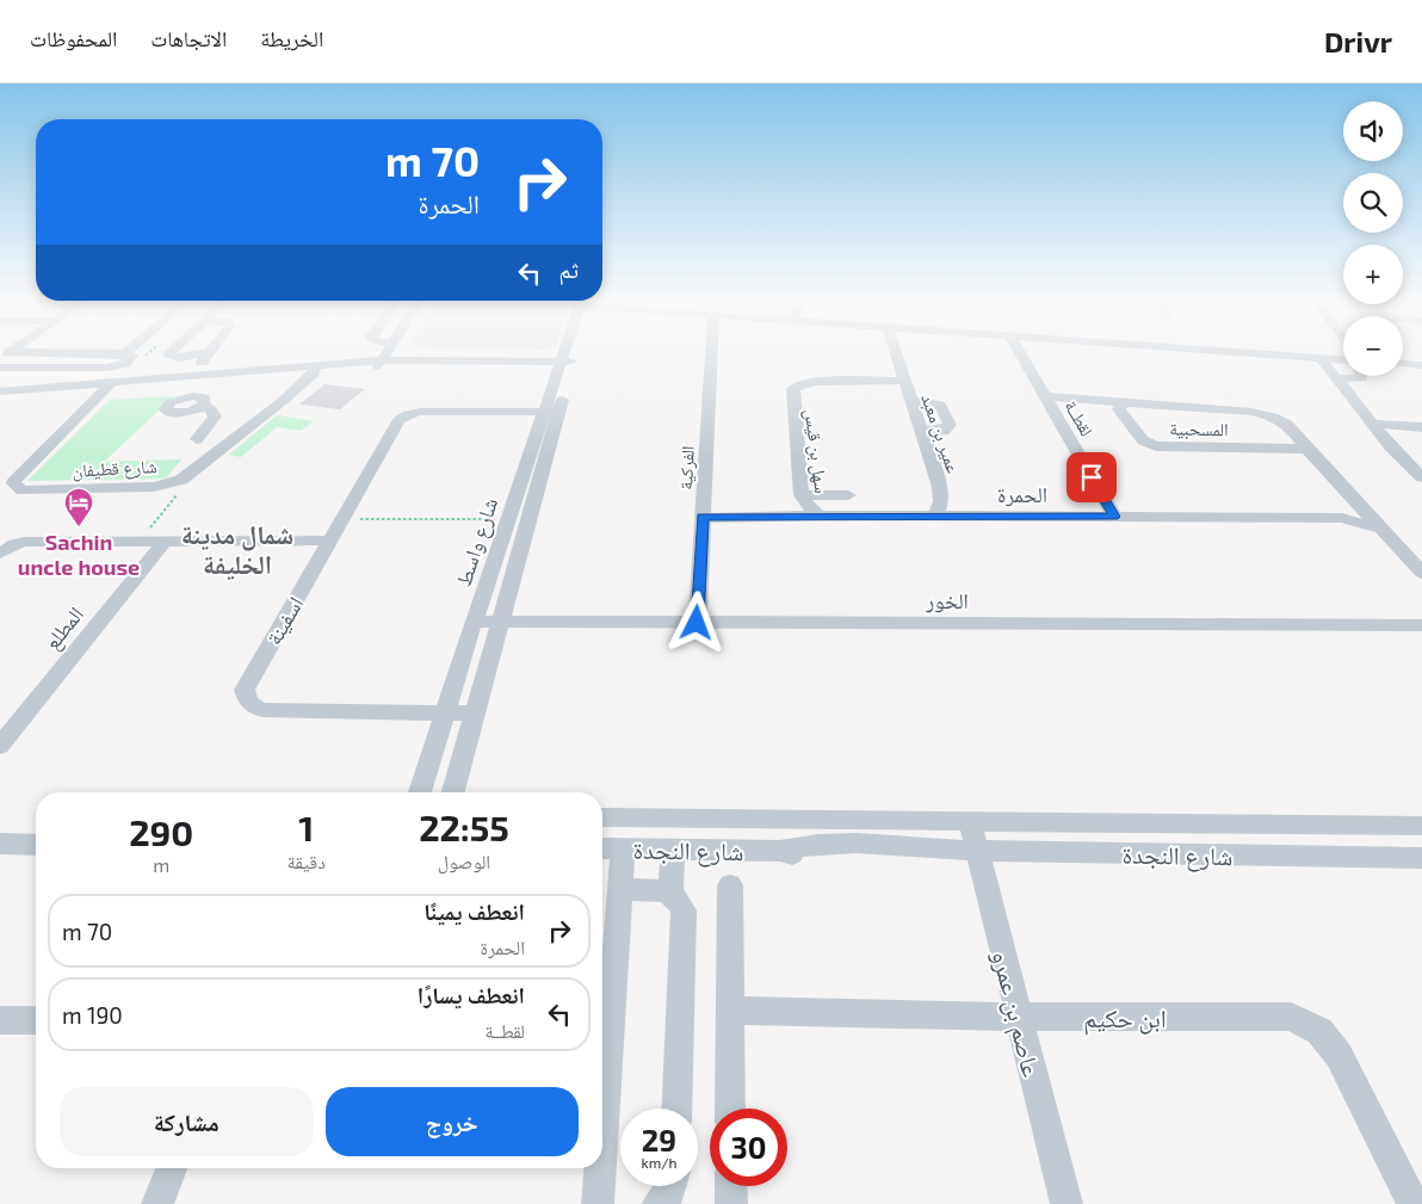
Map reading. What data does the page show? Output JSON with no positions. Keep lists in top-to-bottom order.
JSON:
{
  "streets": {
    "street": [
      "لقطــة",
      "المسحبية",
      "عمير بن معبد",
      "سهل بن قيس",
      "شارع قطيفان",
      "الفركية",
      "الحمرة",
      "شارع واسط",
      "الخور",
      "اسفينة",
      "المطلع",
      "شارع النجدة",
      "عاصم بن عمرو",
      "ابن حكيم"
    ]
  },
  "crossings": [
    ["لقطــة", "المسحبية"],
    ["لقطــة", "الحمرة"],
    ["المسحبية", "الحمرة"],
    ["عمير بن معبد", "سهل بن قيس"],
    ["عمير بن معبد", "الحمرة"],
    ["سهل بن قيس", "الحمرة"],
    ["الفركية", "الحمرة"],
    ["الفركية", "الخور"],
    ["شارع واسط", "الخور"],
    ["شارع واسط", "اسفينة"],
    ["شارع النجدة", "عاصم بن عمرو"],
    ["عاصم بن عمرو", "ابن حكيم"]
  ],
  "districts": ["شمال مدينة الخليفة"],
  "places": {
    "hotel": ["Sachin uncle house"]
  },
  "page": {
    "header": "Drivr",
    "nav": ["الخريطة", "الاتجاهات", "المحفوظات"],
    "map_buttons": ["+", "−"],
    "turn": ["70 m", "الحمرة"],
    "then": "ثم",
    "eta": [
      "22:55",
      "الوصول",
      "1",
      "دقيقة",
      "290",
      "m"
    ],
    "list": [
      {
        "name": "انعطف يمينًا",
        "note": "الحمرة",
        "value": "70 m"
      },
      {
        "name": "انعطف يسارًا",
        "note": "لقطــة",
        "value": "190 m"
      }
    ],
    "buttons": ["خروج", "مشاركة"],
    "speed": "29 km/h",
    "limit": "30"
  }
}
